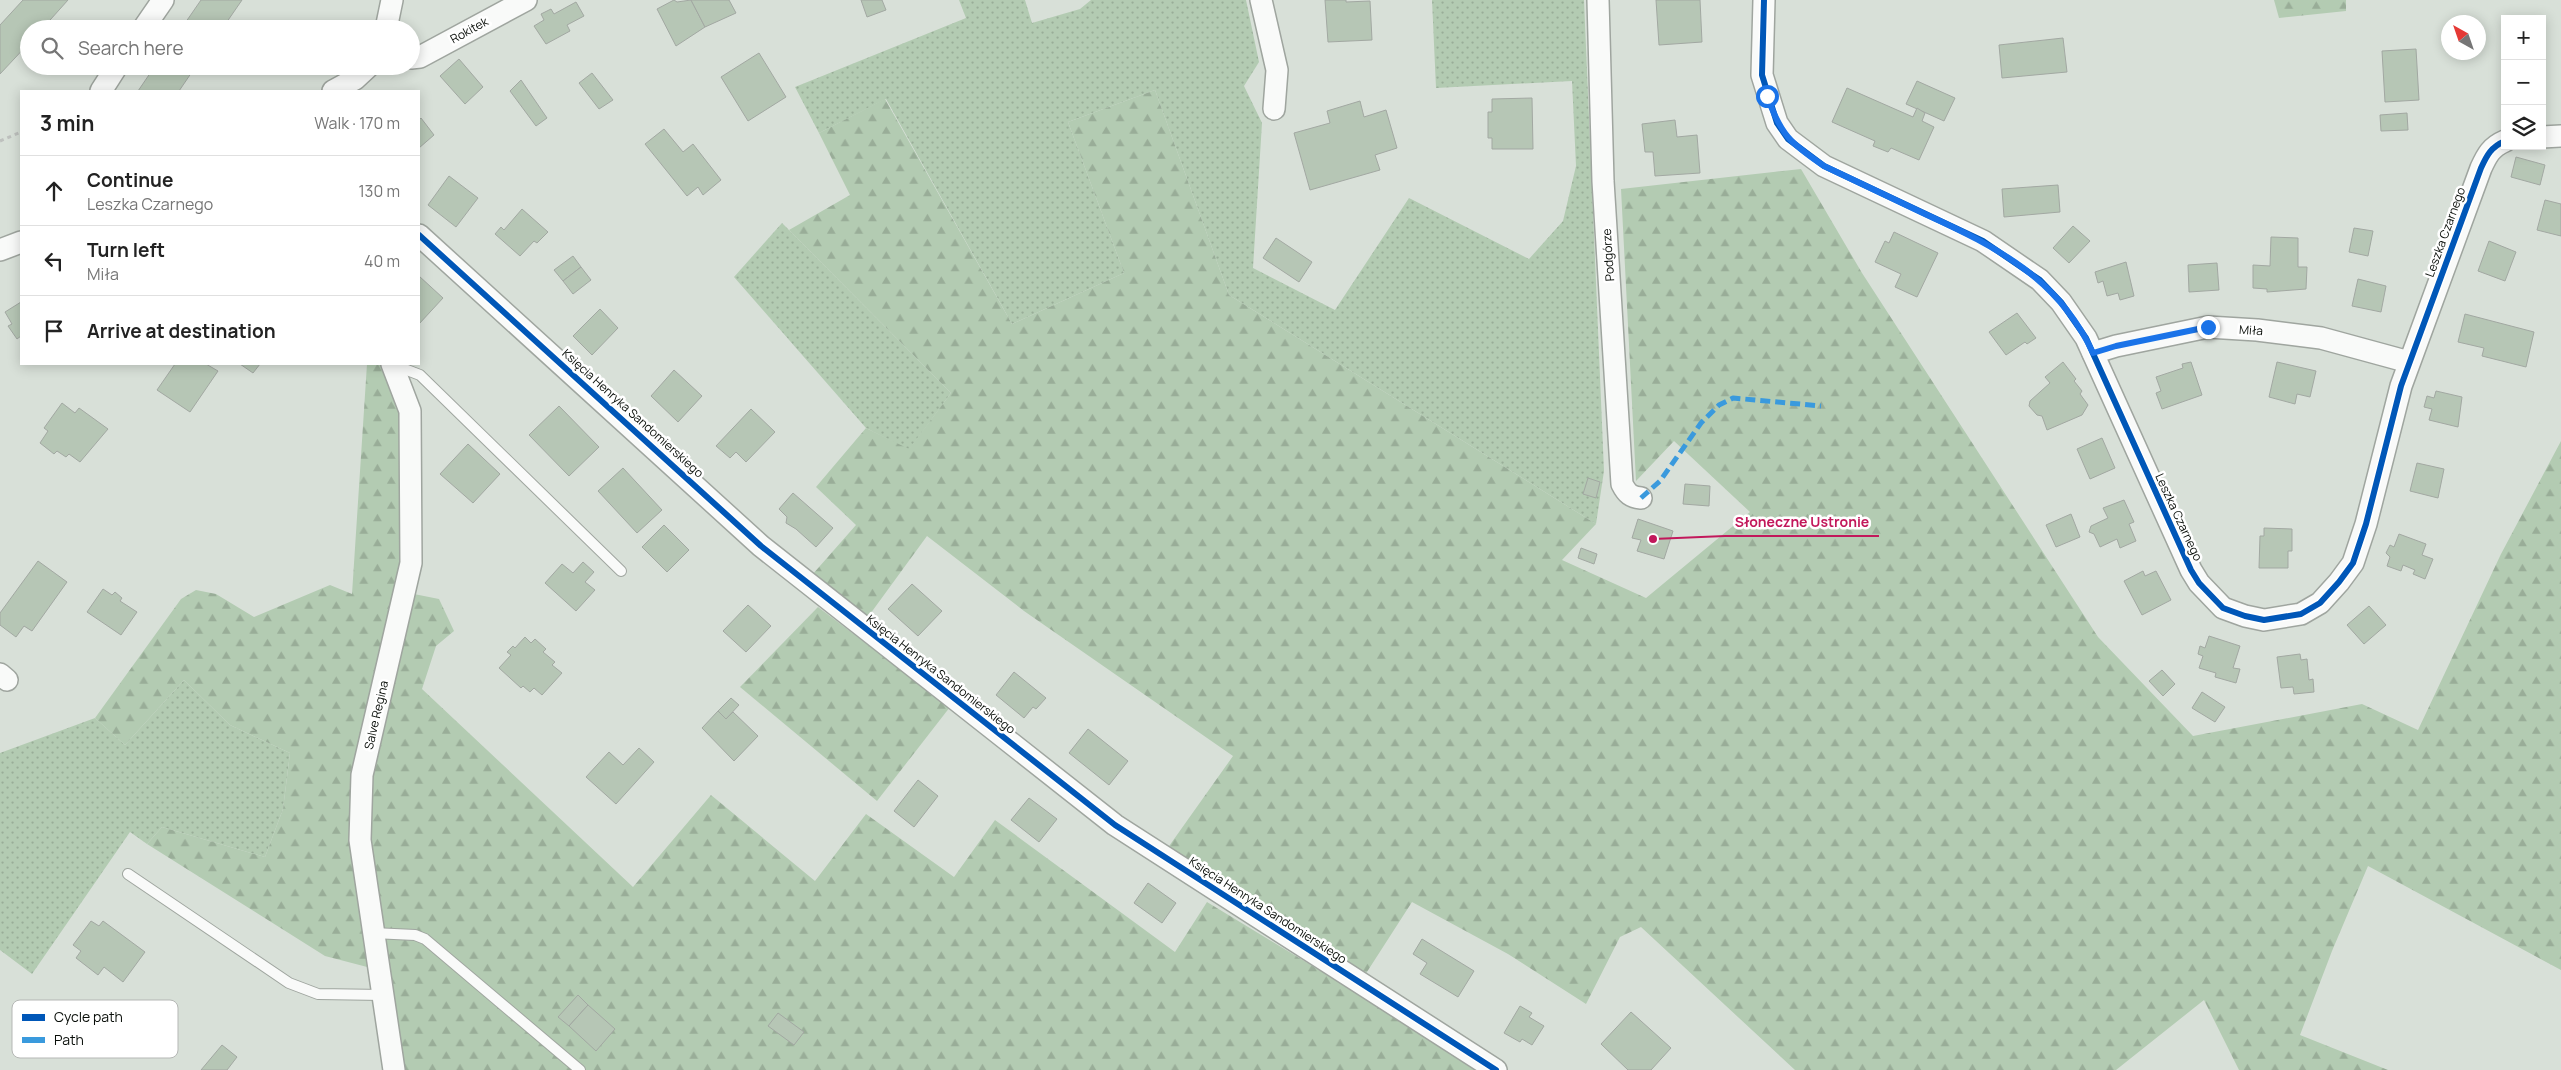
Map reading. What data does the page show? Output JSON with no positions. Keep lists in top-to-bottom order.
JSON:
{
  "streets": {
    "street": [
      "Rokitek",
      "Leszka Czarnego",
      "Podgórze",
      "Miła",
      "Księcia Henryka Sandomierskiego",
      "Salve Regina"
    ]
  },
  "crossings": [
    ["Leszka Czarnego", "Miła"]
  ],
  "places": ["Słoneczne Ustronie"],
  "legend": ["Cycle path", "Path"],
  "north": "top left",
  "page": {
    "map_buttons": ["+", "−"],
    "search": "Search here",
    "heading": ["3 min", "Walk · 170 m"],
    "list": [
      ["Continue", "Leszka Czarnego", "130 m"],
      ["Turn left", "Miła", "40 m"],
      "Arrive at destination"
    ]
  }
}
